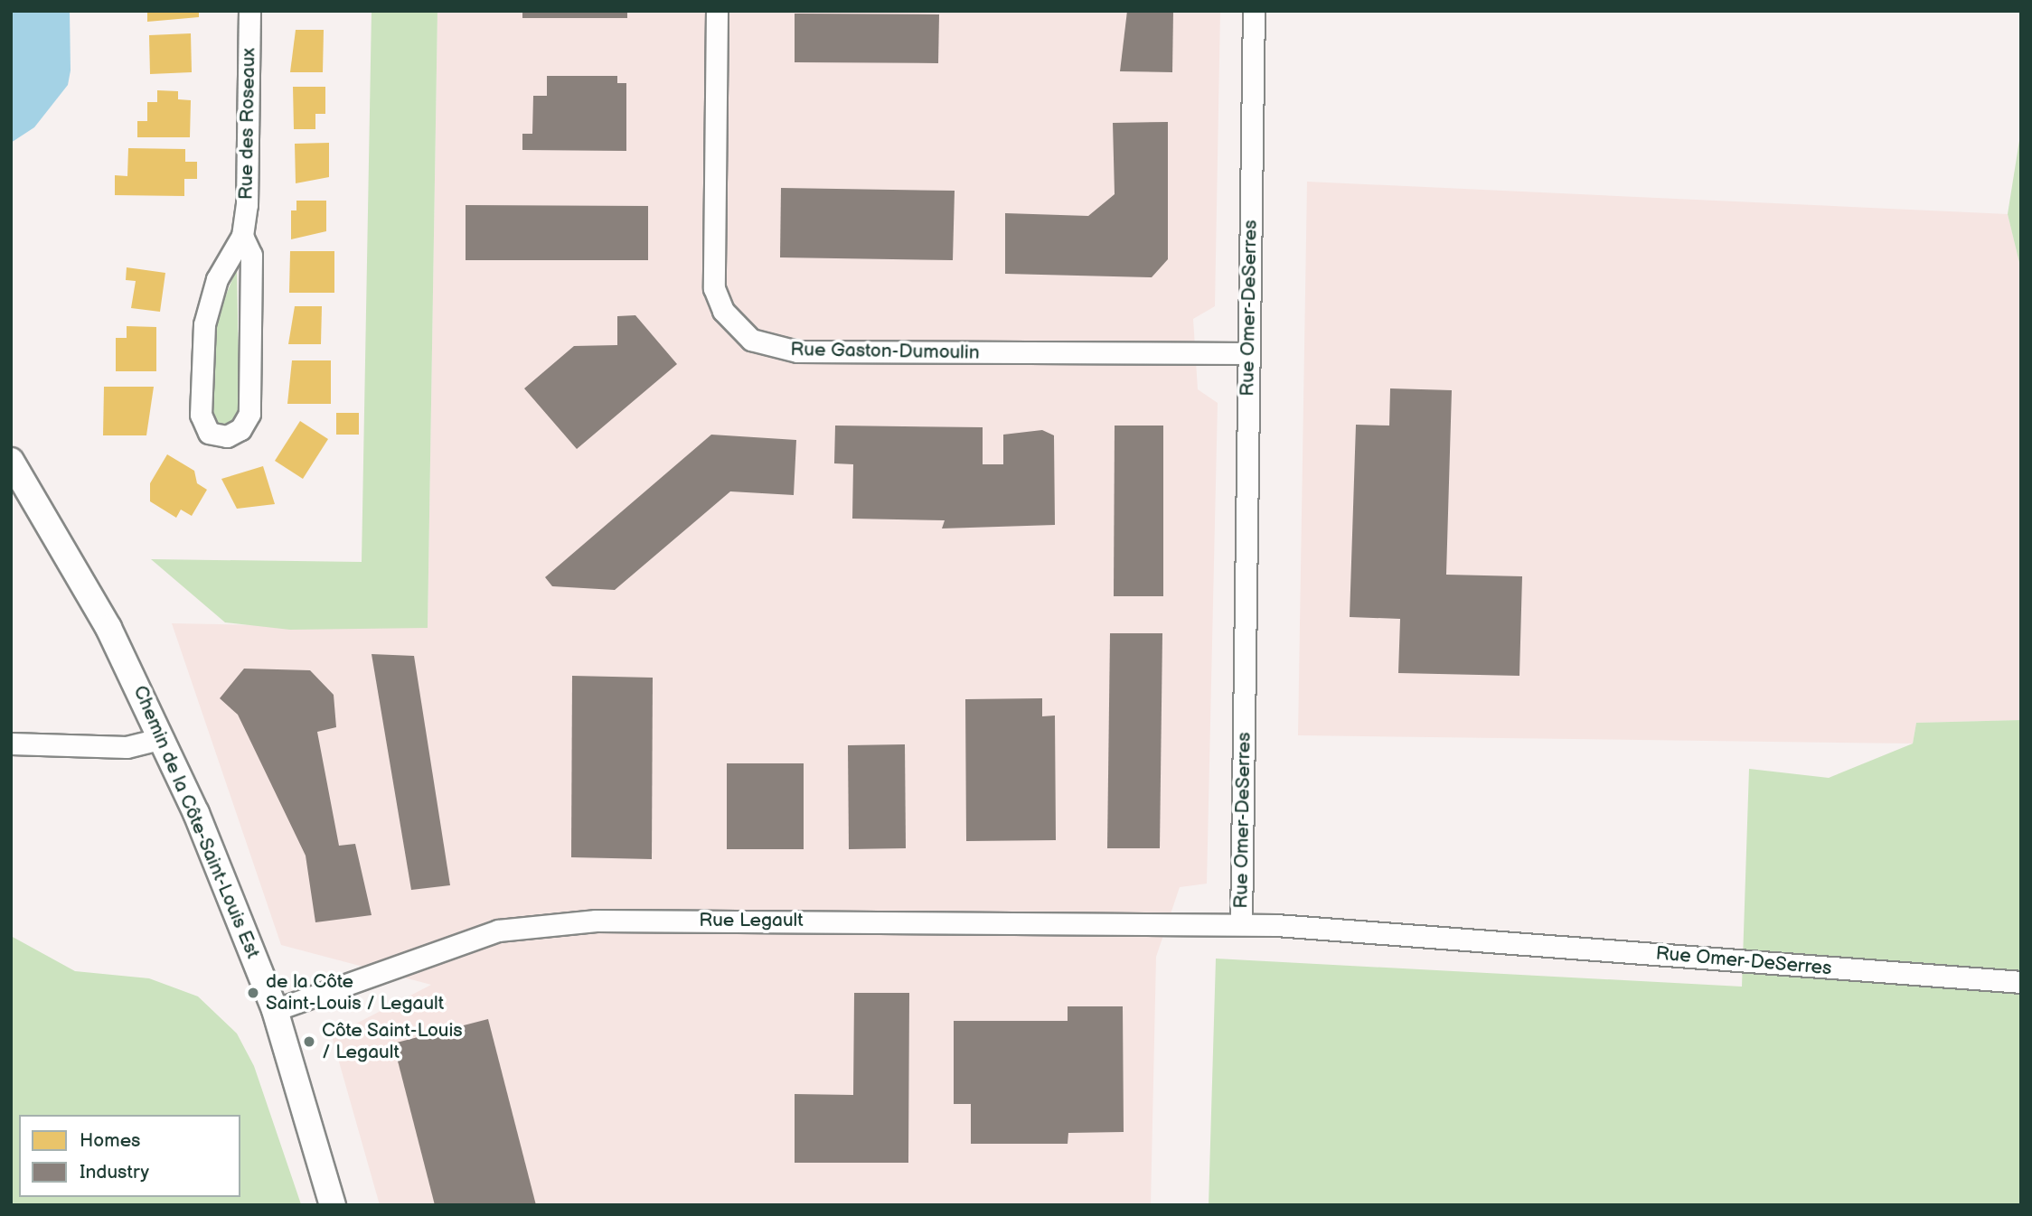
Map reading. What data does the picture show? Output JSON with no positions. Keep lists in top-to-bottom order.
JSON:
{
  "streets": {
    "street": [
      "Rue des Roseaux",
      "Rue Omer-DeSerres",
      "Rue Gaston-Dumoulin",
      "Chemin de la Côte-Saint-Louis Est",
      "Rue Legault"
    ]
  },
  "crossings": [
    ["Rue Omer-DeSerres", "Rue Gaston-Dumoulin"],
    ["Rue Omer-DeSerres", "Rue Legault"],
    ["Chemin de la Côte-Saint-Louis Est", "Rue Legault"]
  ],
  "places": ["de la Côte Saint-Louis / Legault", "Côte Saint-Louis / Legault"],
  "legend": ["Homes", "Industry"]
}
